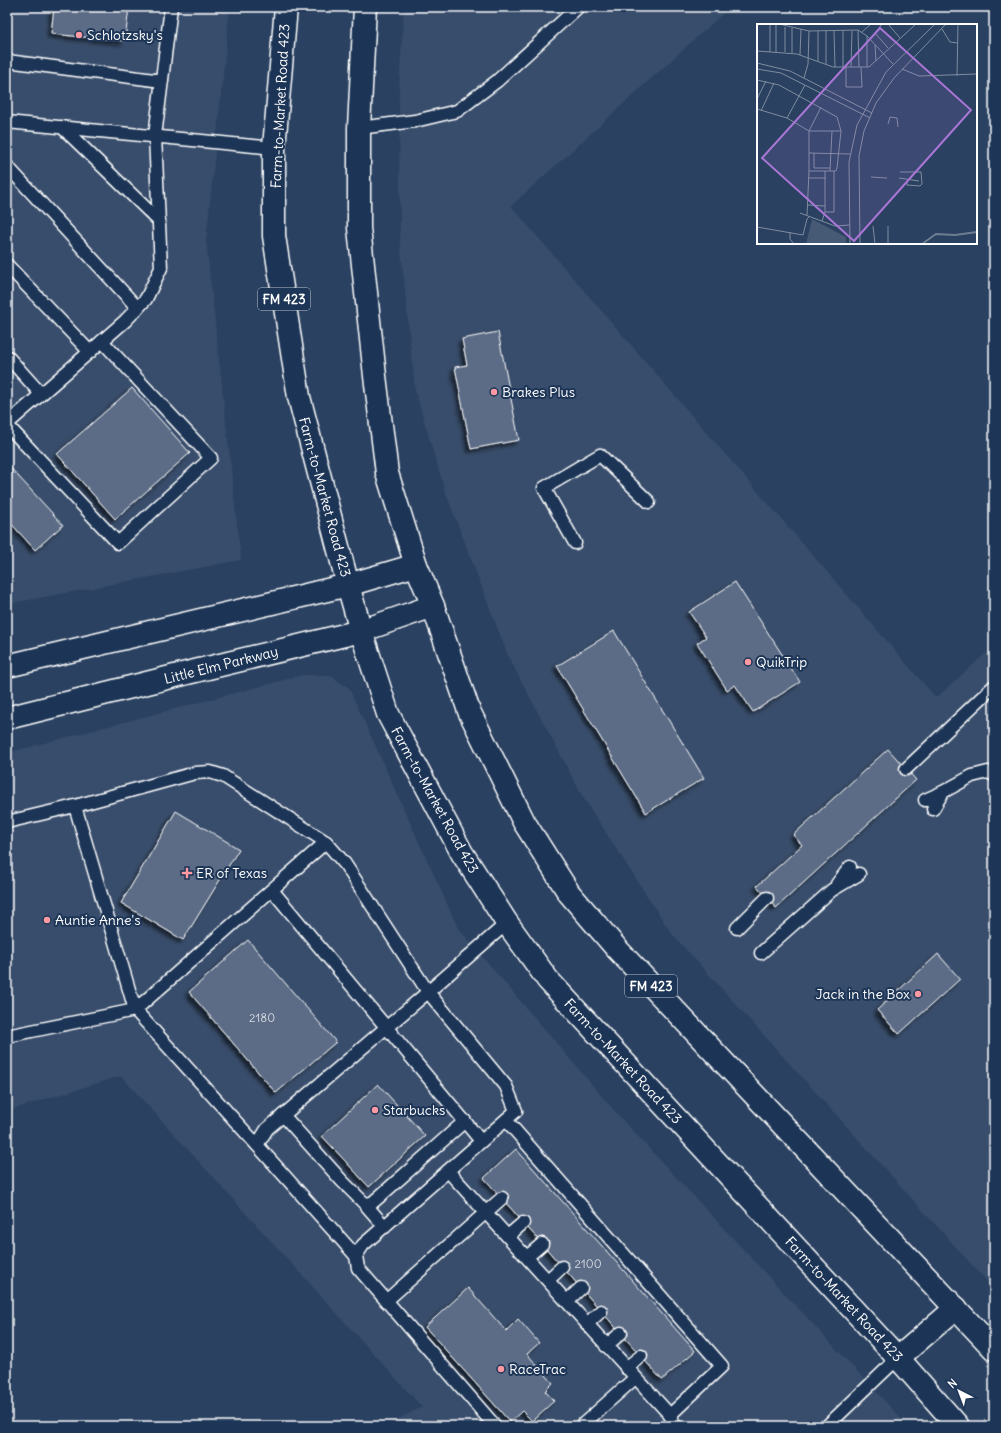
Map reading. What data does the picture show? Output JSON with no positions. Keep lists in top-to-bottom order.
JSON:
{
  "streets": {
    "main road": ["Farm-to-Market Road 423", "FM 423", "Little Elm Parkway"]
  },
  "crossings": [
    ["Farm-to-Market Road 423", "Little Elm Parkway"],
    ["FM 423", "Little Elm Parkway"]
  ],
  "places": {
    "other": [
      "Schlotzsky's",
      "Brakes Plus",
      "QuikTrip",
      "Auntie Anne's",
      "Jack in the Box",
      "Starbucks",
      "RaceTrac"
    ],
    "health": ["ER of Texas"]
  },
  "house_numbers": ["2180", "2100"],
  "north": "top left"
}
